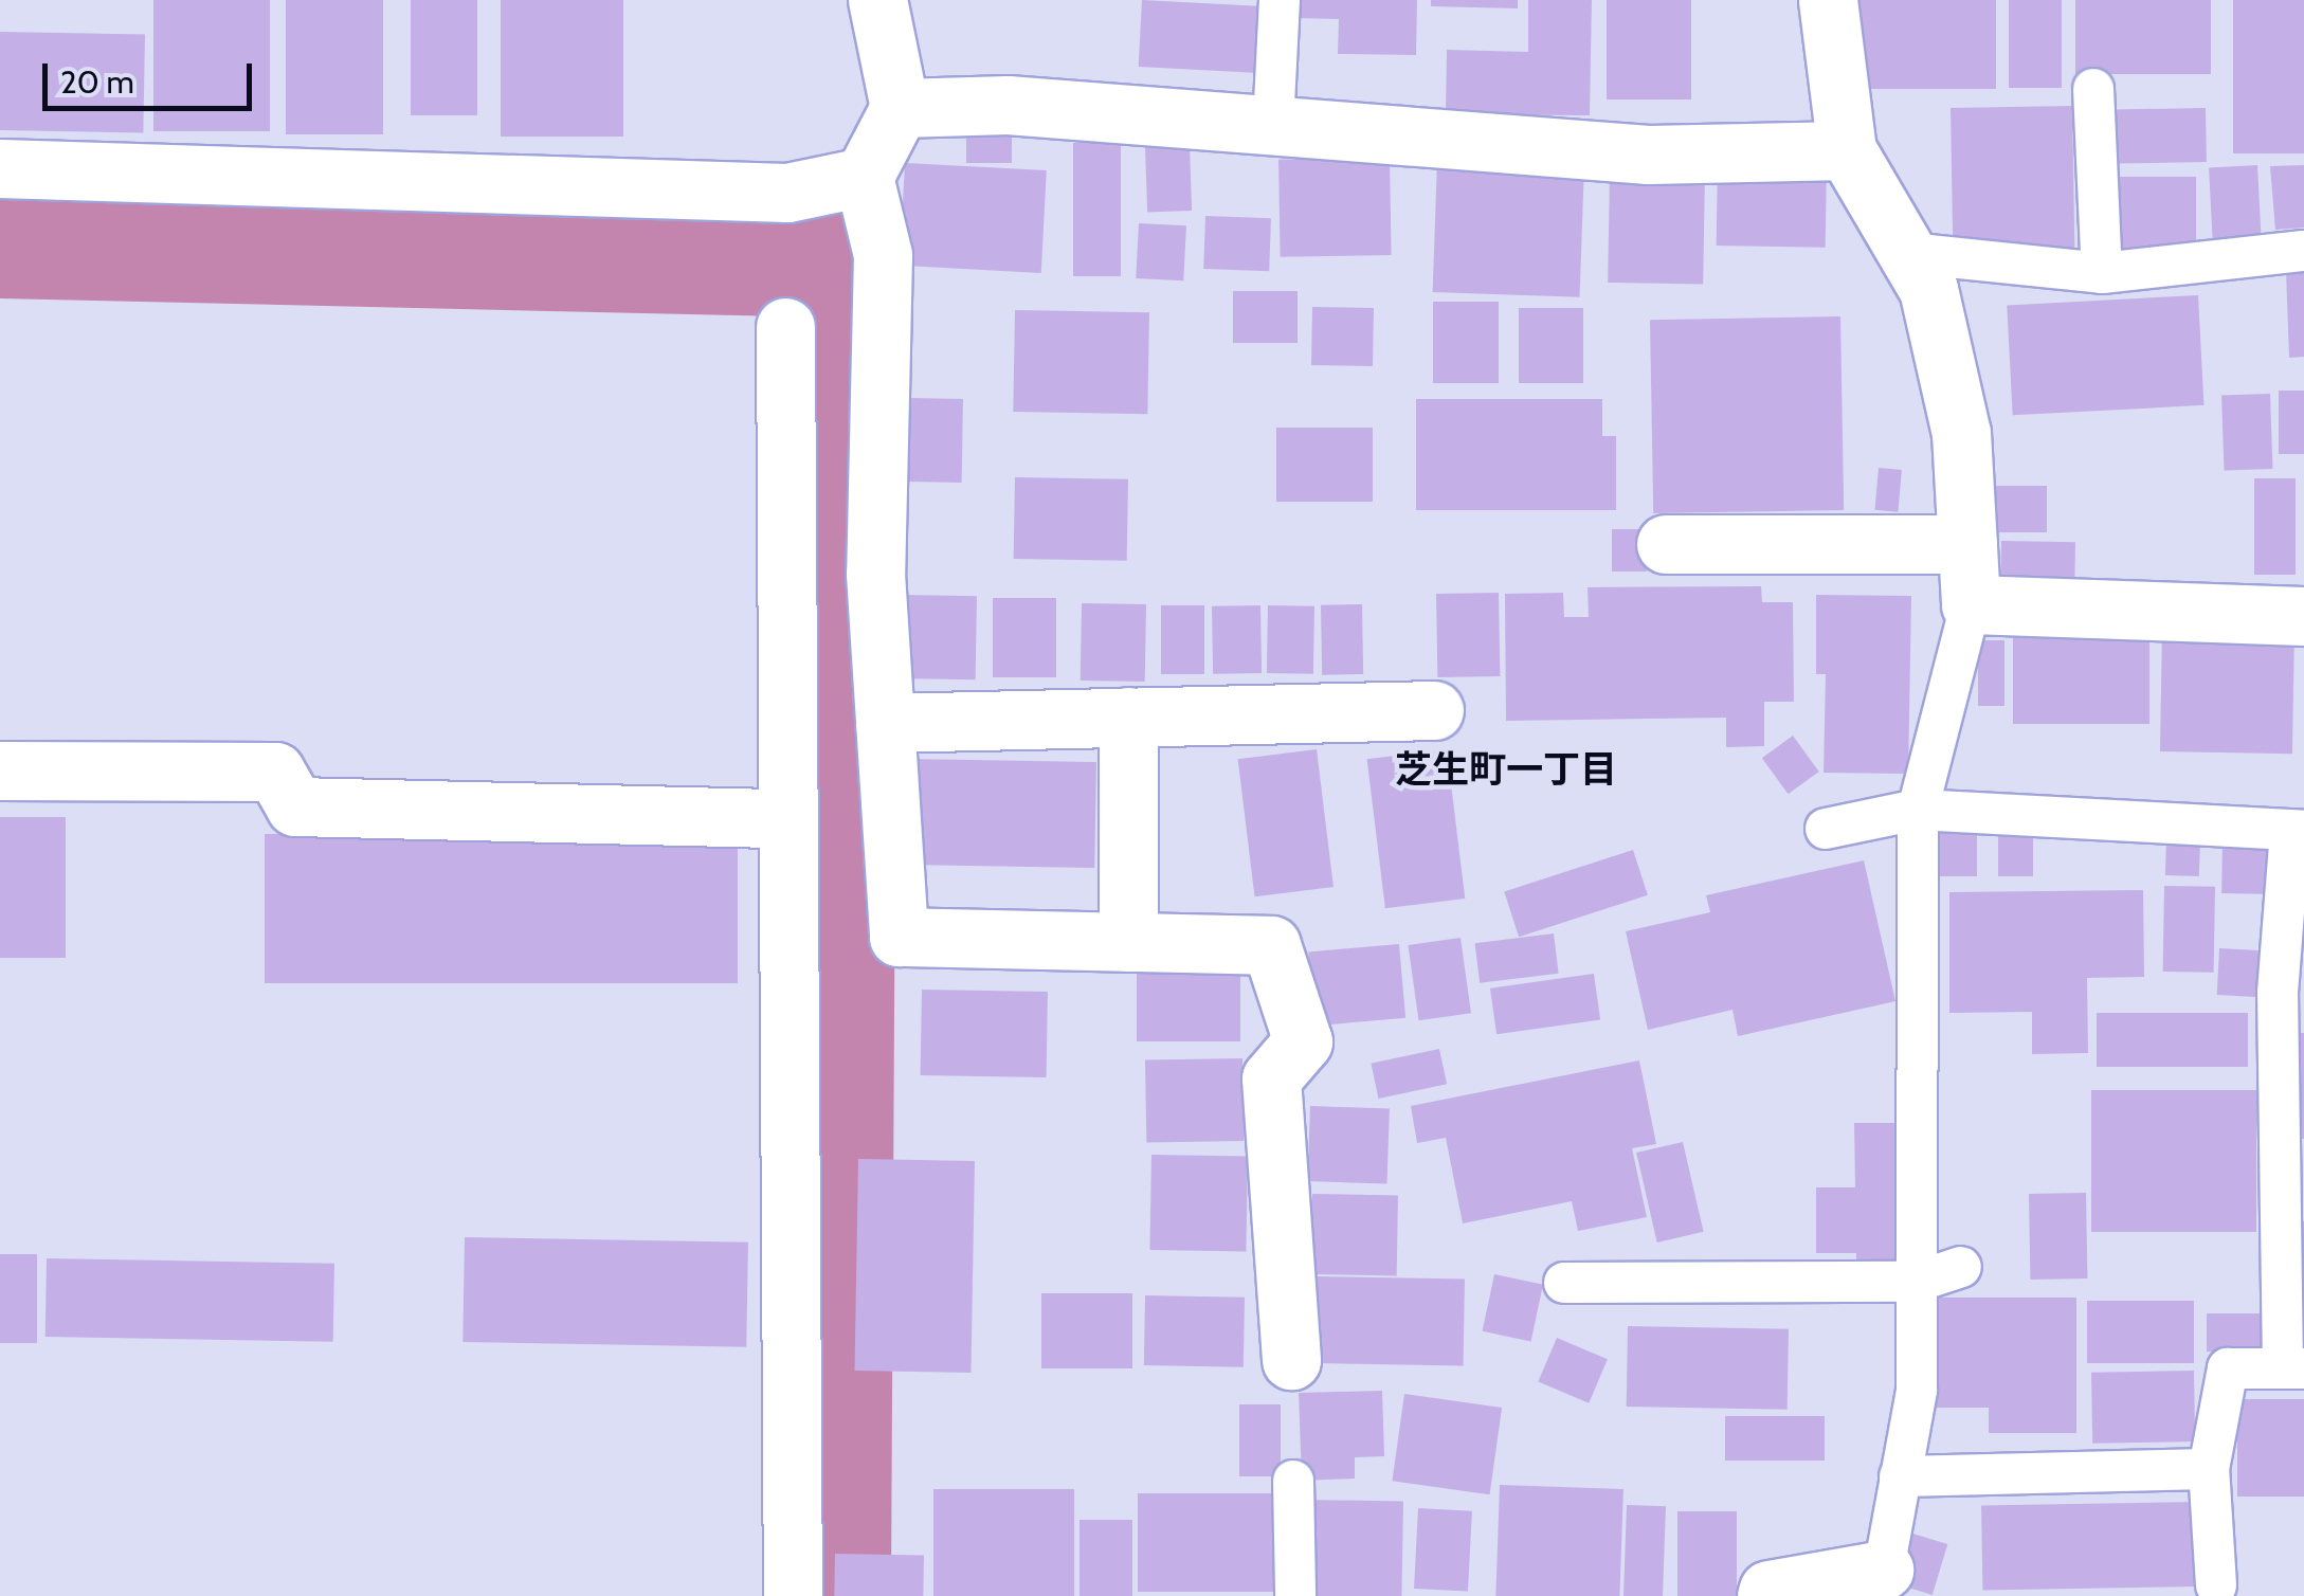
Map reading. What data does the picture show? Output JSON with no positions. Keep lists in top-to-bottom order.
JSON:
{
  "districts": ["芝生町一丁目"],
  "scale_bar": "20 m"
}
